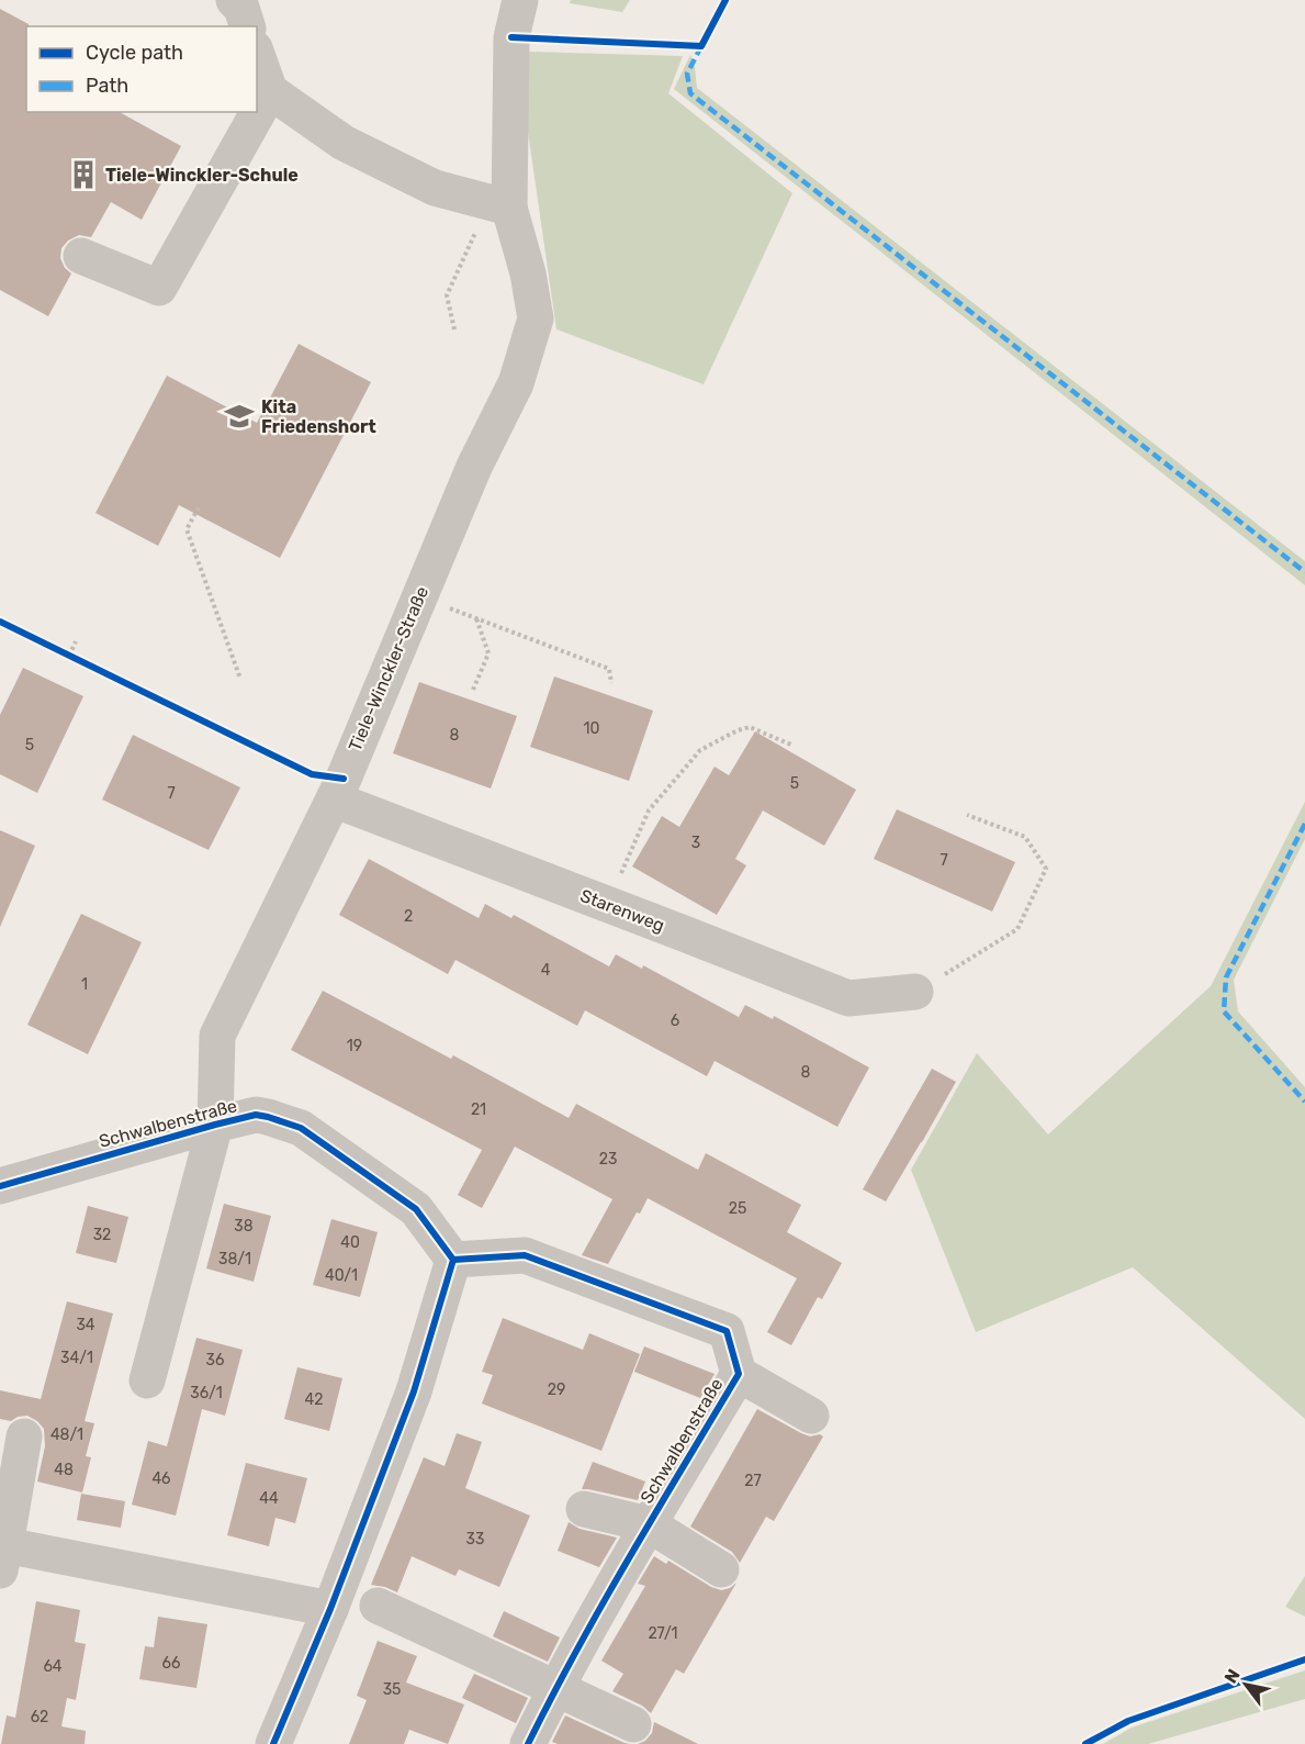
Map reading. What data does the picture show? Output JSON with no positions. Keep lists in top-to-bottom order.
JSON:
{
  "streets": {
    "street": ["Tiele-Winckler-Straße", "Starenweg", "Schwalbenstraße"]
  },
  "crossings": [
    ["Tiele-Winckler-Straße", "Starenweg"],
    ["Tiele-Winckler-Straße", "Schwalbenstraße"]
  ],
  "places": {
    "building": ["Tiele-Winckler-Schule"],
    "school or university": ["Kita Friedenshort"]
  },
  "house_numbers": [
    "10",
    "8",
    "5",
    "5",
    "7",
    "3",
    "7",
    "2",
    "4",
    "1",
    "6",
    "19",
    "8",
    "21",
    "23",
    "25",
    "38",
    "32",
    "40",
    "38/1",
    "40/1",
    "34",
    "34/1",
    "36",
    "29",
    "36/1",
    "42",
    "48/1",
    "48",
    "46",
    "27",
    "44",
    "33",
    "27/1",
    "66",
    "64",
    "35",
    "62"
  ],
  "legend": ["Cycle path", "Path"],
  "north": "top left"
}
